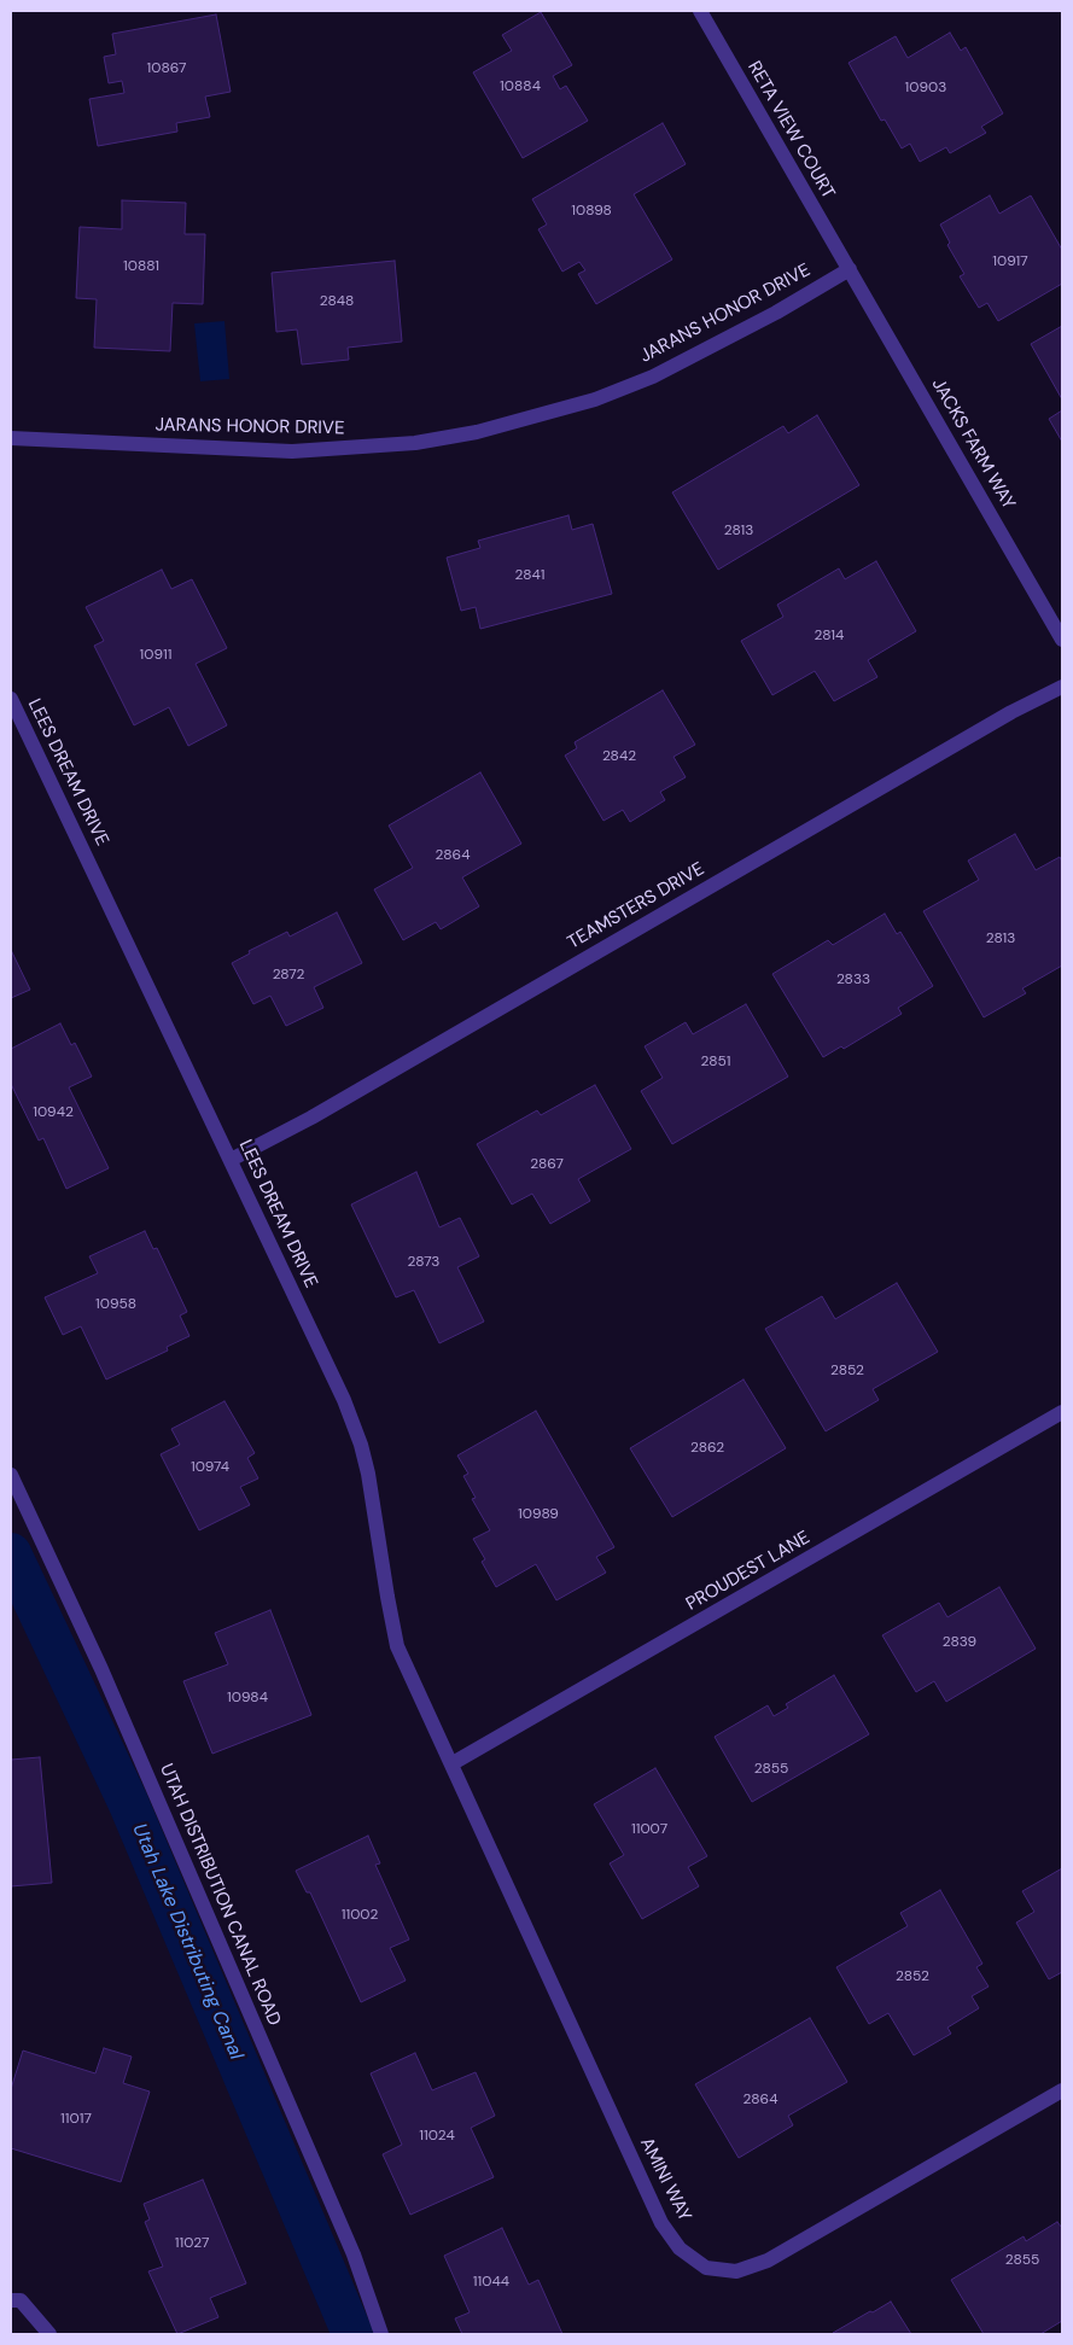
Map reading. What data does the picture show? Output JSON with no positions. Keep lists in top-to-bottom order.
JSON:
{
  "streets": {
    "street": [
      "RETA VIEW COURT",
      "JARANS HONOR DRIVE",
      "JACKS FARM WAY",
      "LEES DREAM DRIVE",
      "TEAMSTERS DRIVE",
      "PROUDEST LANE",
      "UTAH DISTRIBUTION CANAL ROAD",
      "AMINI WAY"
    ]
  },
  "crossings": [
    ["RETA VIEW COURT", "JARANS HONOR DRIVE"],
    ["RETA VIEW COURT", "JACKS FARM WAY"],
    ["JARANS HONOR DRIVE", "JACKS FARM WAY"],
    ["LEES DREAM DRIVE", "TEAMSTERS DRIVE"],
    ["LEES DREAM DRIVE", "PROUDEST LANE"],
    ["LEES DREAM DRIVE", "AMINI WAY"],
    ["PROUDEST LANE", "AMINI WAY"]
  ],
  "water": ["Utah Lake Distributing Canal"],
  "house_numbers": [
    "10867",
    "10884",
    "10903",
    "10898",
    "10917",
    "10881",
    "2848",
    "2813",
    "2841",
    "2814",
    "10911",
    "2842",
    "2864",
    "2813",
    "2872",
    "2833",
    "2851",
    "10942",
    "2867",
    "2873",
    "10958",
    "2852",
    "2862",
    "10974",
    "10989",
    "2839",
    "10984",
    "2855",
    "11007",
    "11002",
    "2852",
    "2864",
    "11017",
    "11024",
    "11027",
    "2855",
    "11044"
  ]
}
